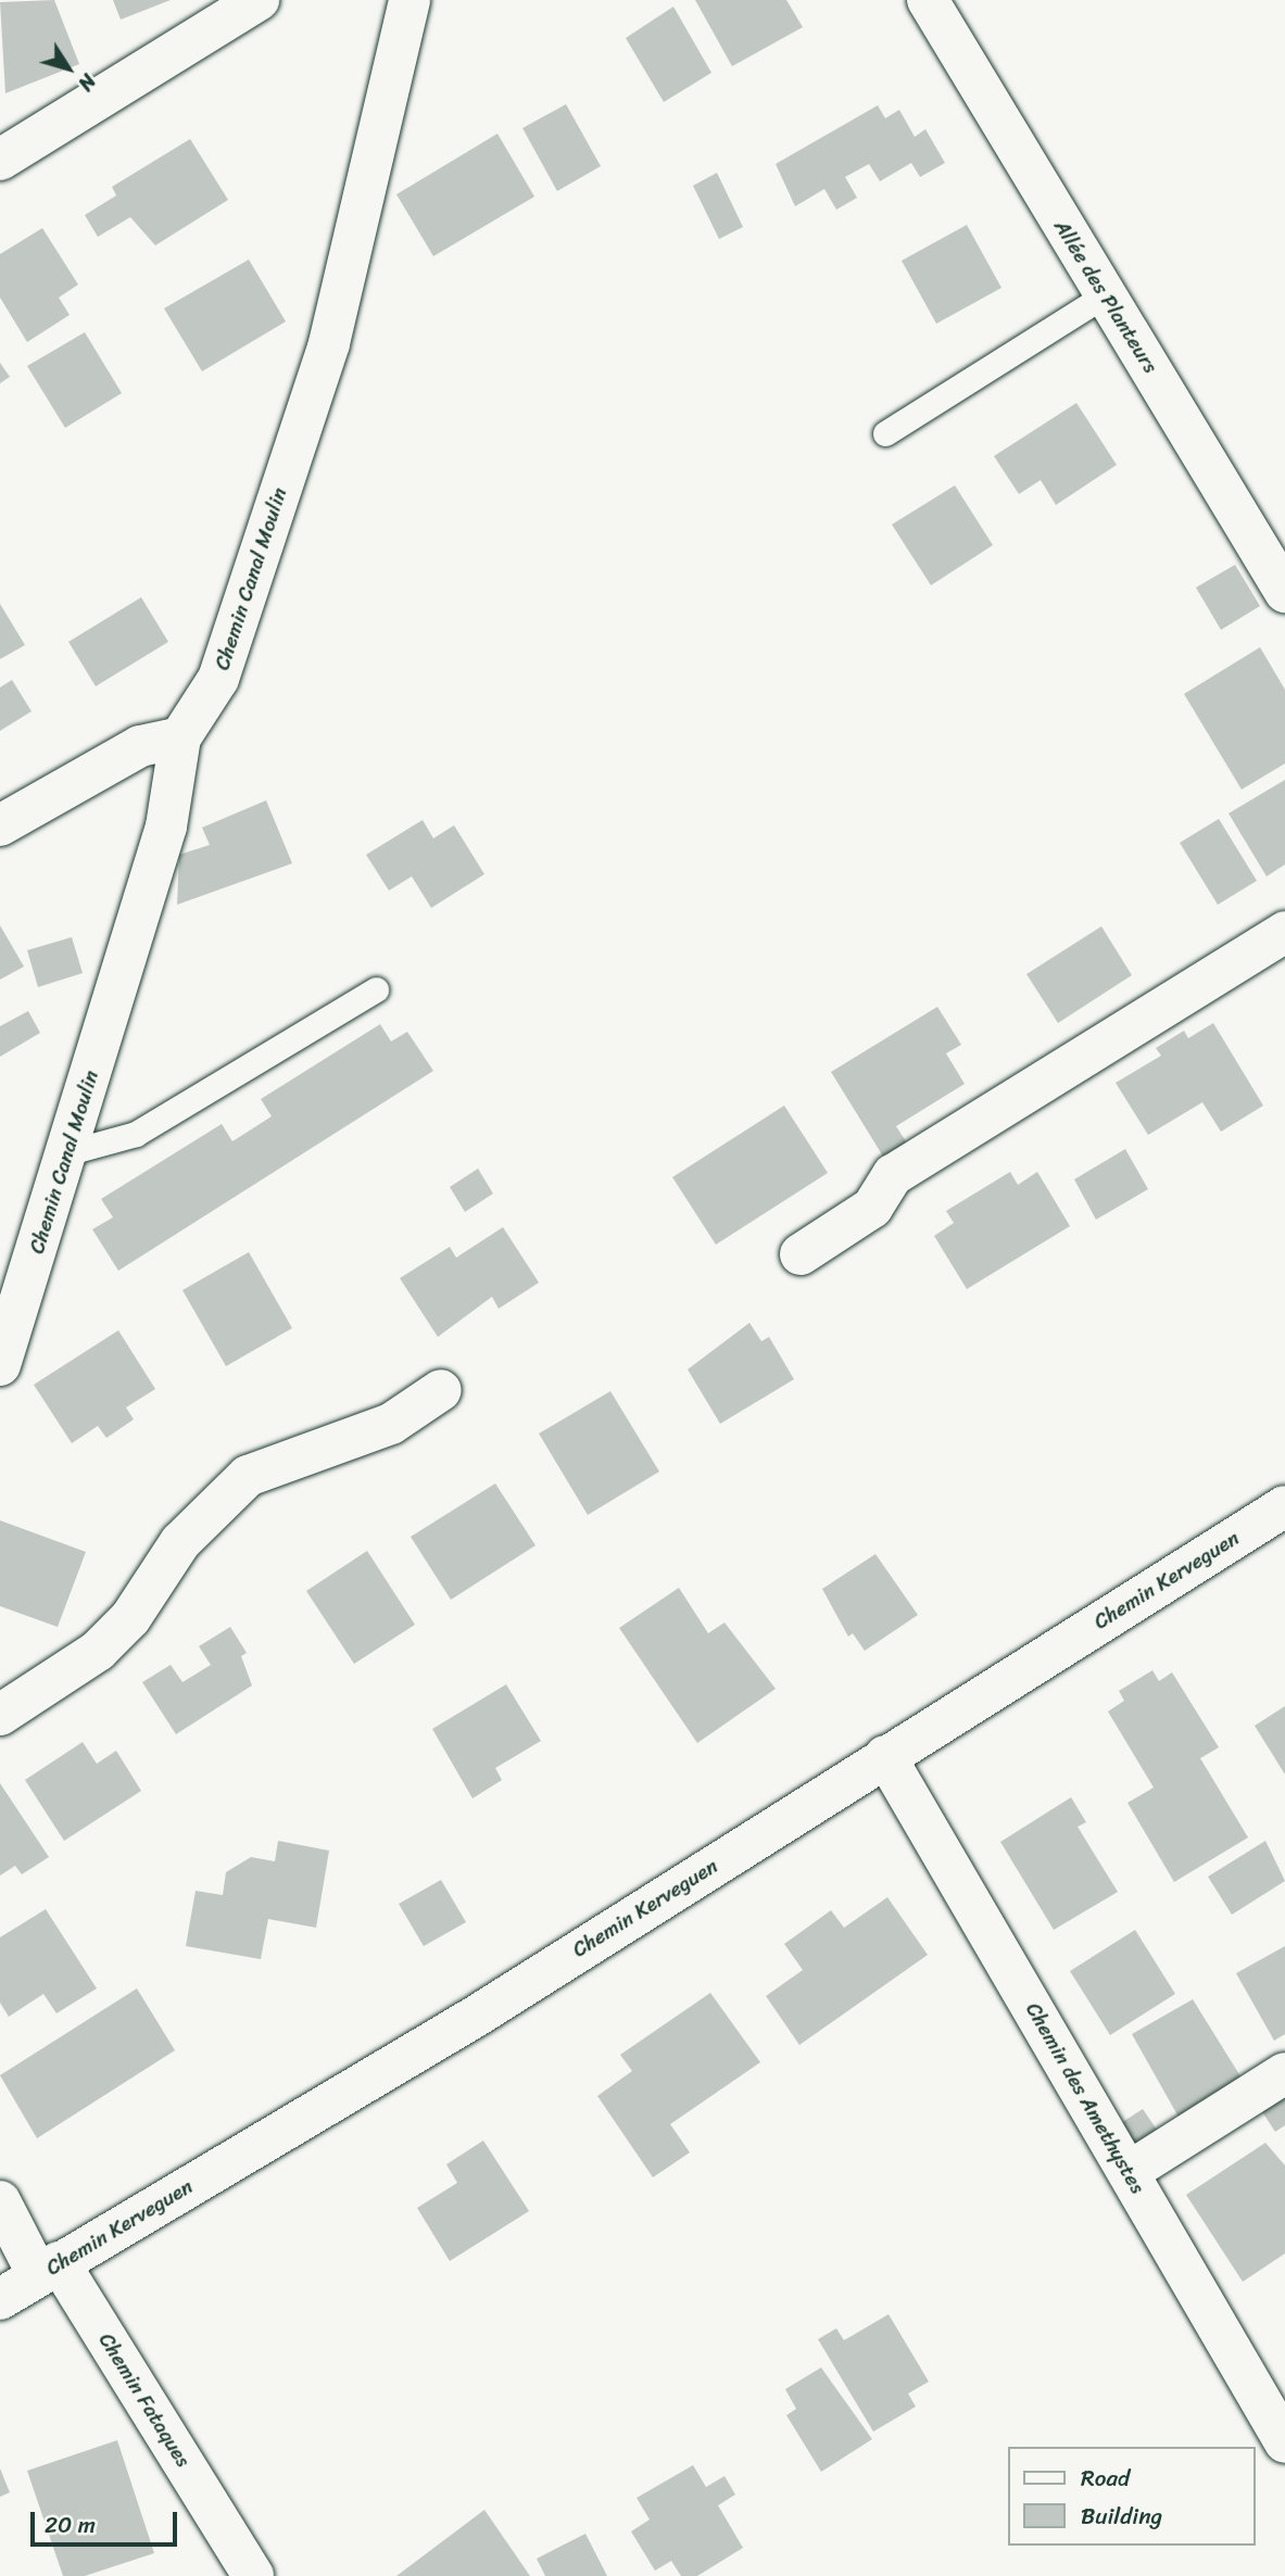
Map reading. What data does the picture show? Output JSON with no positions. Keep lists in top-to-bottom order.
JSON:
{
  "streets": {
    "street": [
      "Allée des Planteurs",
      "Chemin Canal Moulin",
      "Chemin Kerveguen",
      "Chemin des Amethystes",
      "Chemin Fataques"
    ]
  },
  "crossings": [
    ["Chemin Kerveguen", "Chemin des Amethystes"],
    ["Chemin Kerveguen", "Chemin Fataques"]
  ],
  "legend": ["Road", "Building"],
  "scale_bar": "20 m",
  "north": "bottom right"
}
